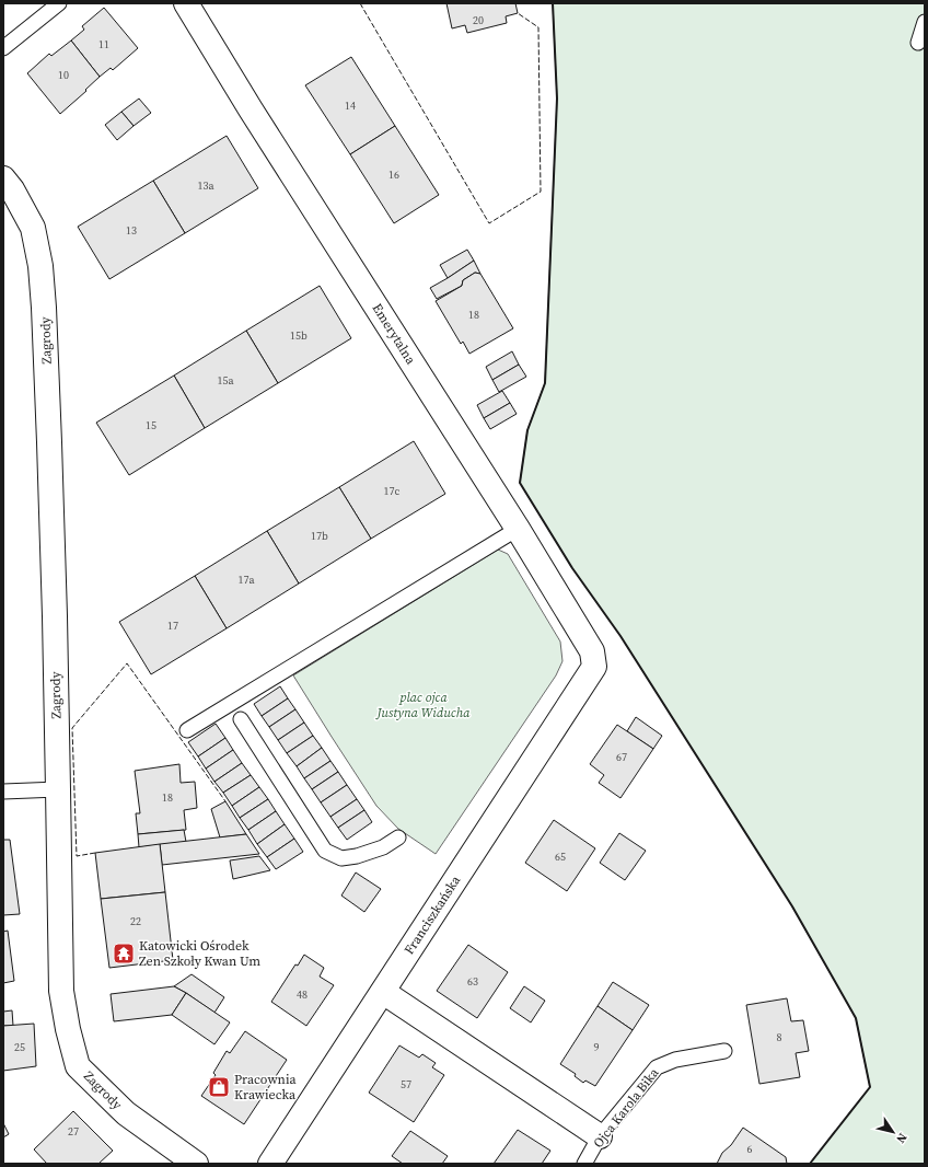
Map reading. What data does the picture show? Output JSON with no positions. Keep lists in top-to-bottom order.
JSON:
{
  "streets": {
    "street": ["Emerytalna", "Zagrody", "Franciszkańska"],
    "lane": ["Ojca Karola Bika"]
  },
  "crossings": [
    ["Emerytalna", "Franciszkańska"]
  ],
  "parks": ["plac ojca Justyna Widucha"],
  "places": {
    "temple": ["Katowicki Ośrodek Zen Szkoły Kwan Um"],
    "shop": ["Pracownia Krawiecka"]
  },
  "house_numbers": [
    "20",
    "11",
    "10",
    "14",
    "16",
    "13a",
    "13",
    "18",
    "15b",
    "15a",
    "15",
    "17c",
    "17b",
    "17a",
    "17",
    "67",
    "18",
    "65",
    "22",
    "63",
    "48",
    "8",
    "25",
    "9",
    "57",
    "27",
    "6"
  ],
  "north": "bottom right"
}
